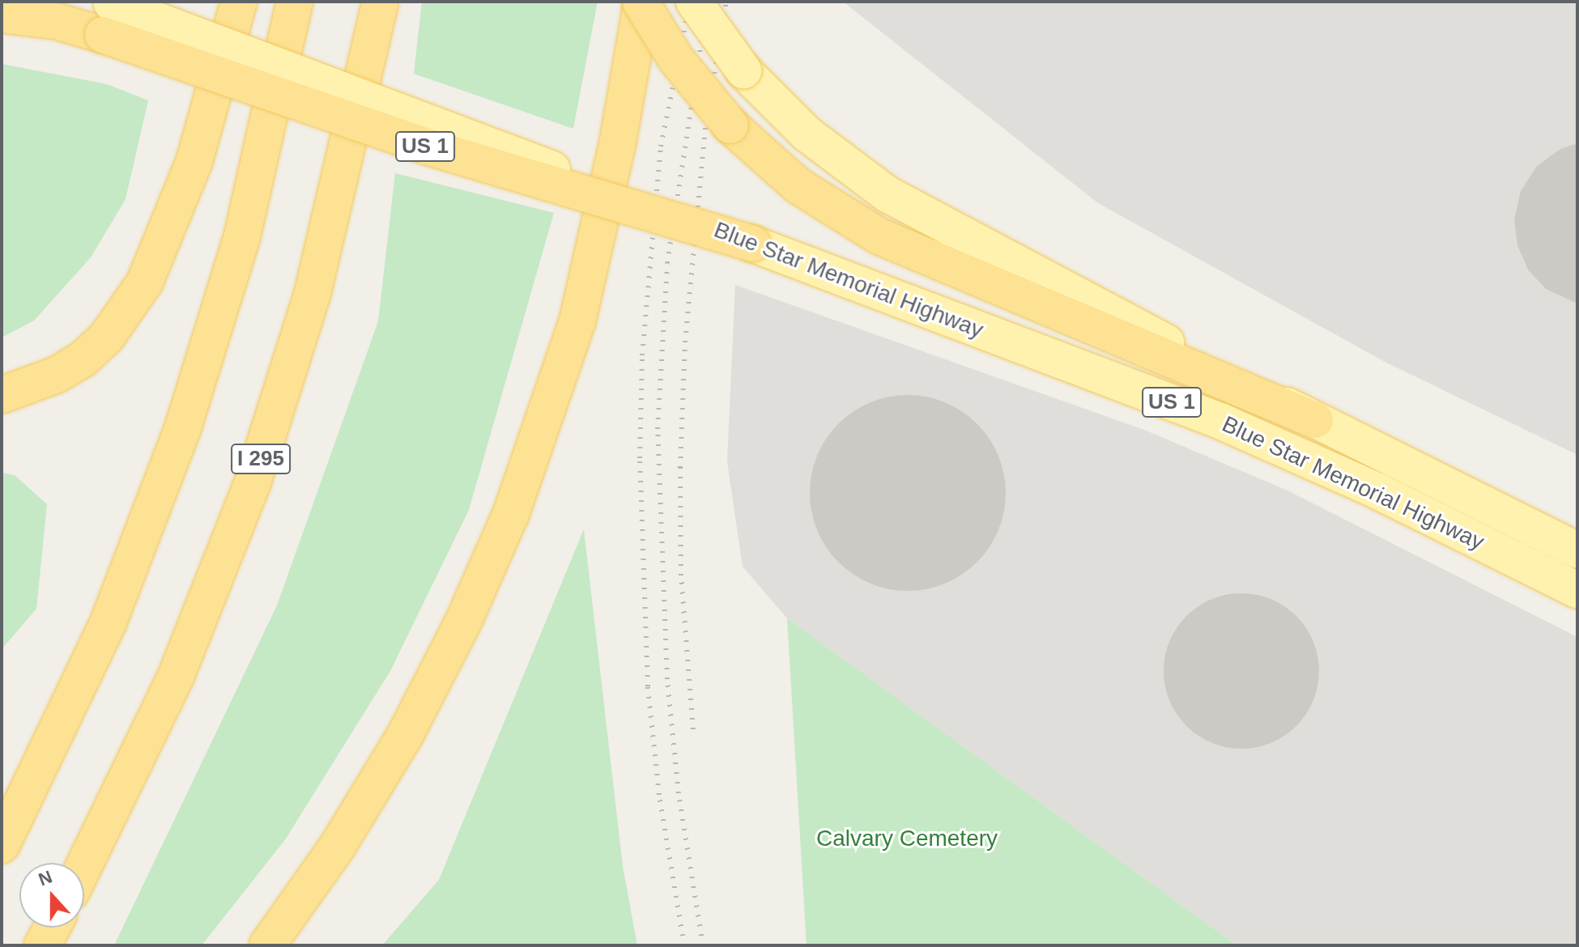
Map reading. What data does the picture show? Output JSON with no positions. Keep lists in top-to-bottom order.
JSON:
{
  "streets": {
    "highway": ["US 1", "I 295"],
    "main road": ["Blue Star Memorial Highway"]
  },
  "crossings": [
    ["US 1", "Blue Star Memorial Highway"]
  ],
  "parks": ["Calvary Cemetery"],
  "north": "top"
}
